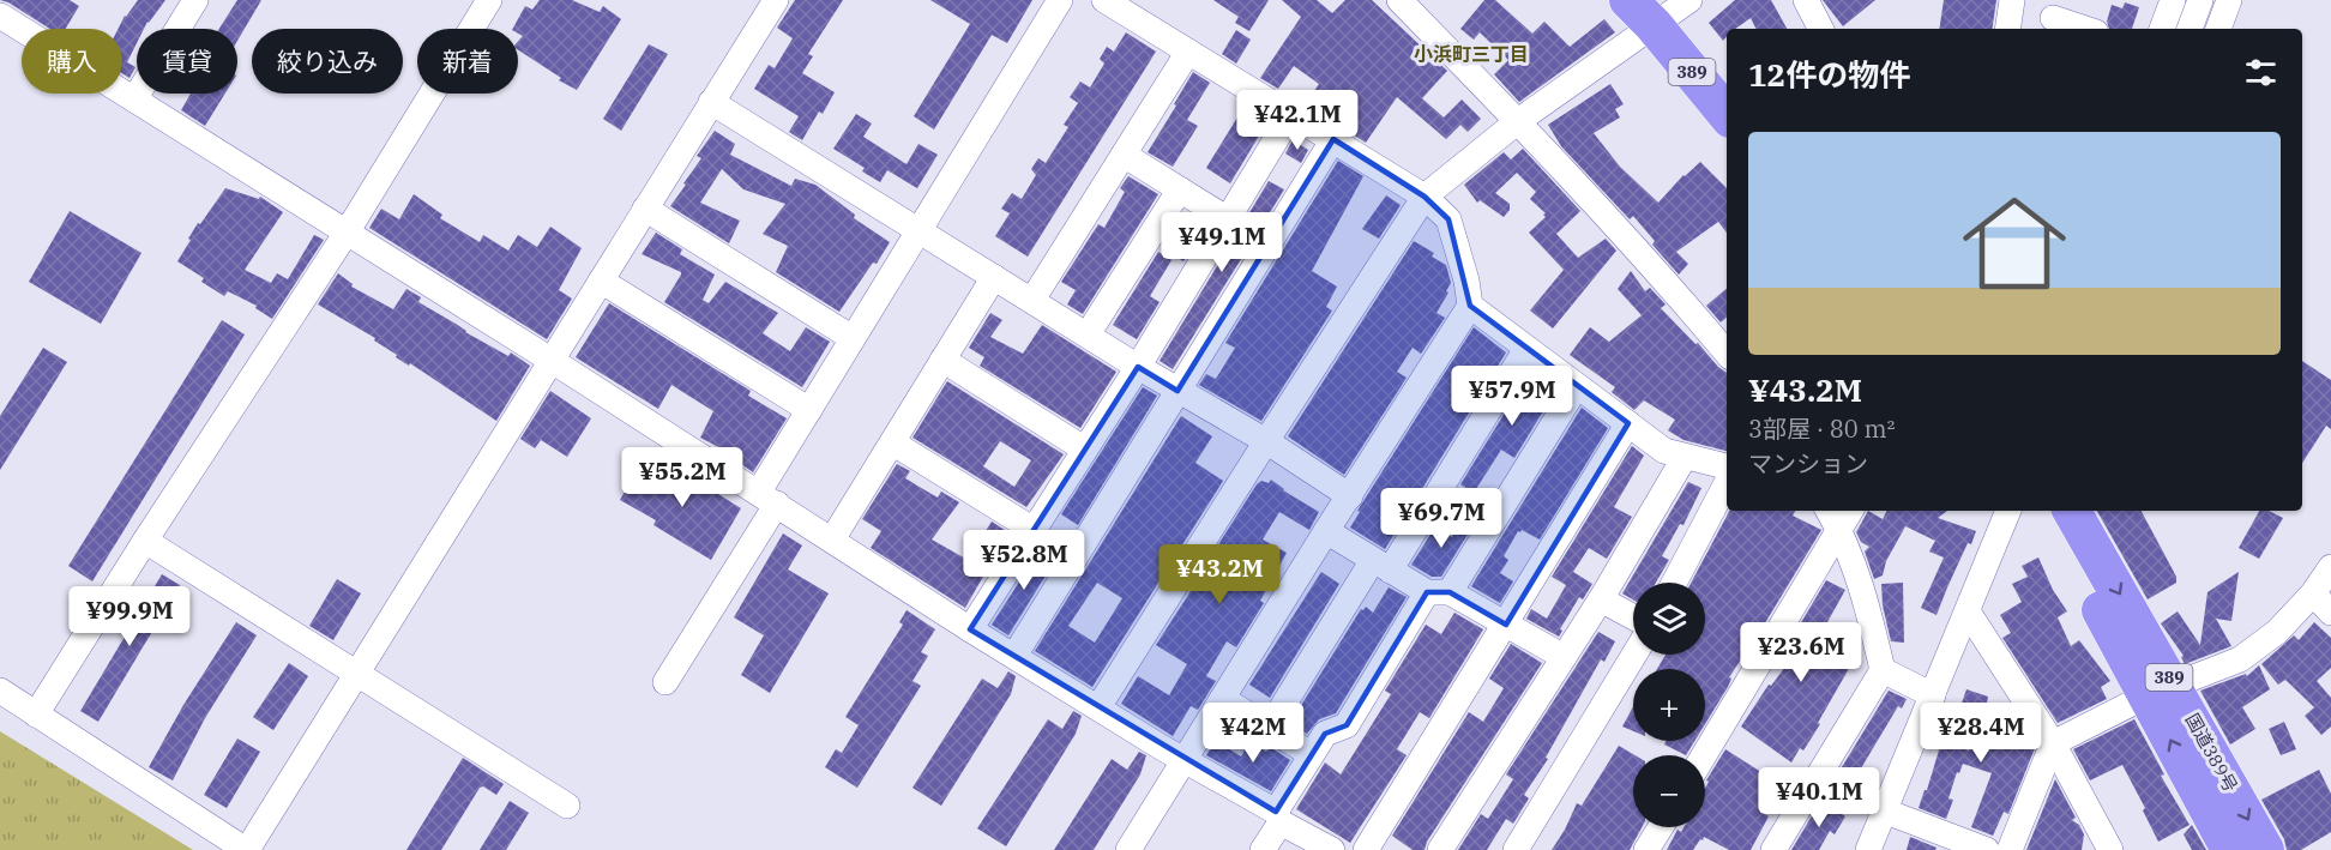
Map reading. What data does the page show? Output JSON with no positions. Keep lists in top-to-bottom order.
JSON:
{
  "streets": {
    "highway": ["389", "国道389号"]
  },
  "districts": ["小浜町三丁目"],
  "page": {
    "chip": [
      "購入",
      "賃貸",
      "絞り込み",
      "新着"
    ],
    "heading": "12件の物件",
    "price": [
      "¥42.1M",
      "¥49.1M",
      "¥57.9M",
      "¥55.2M",
      "¥69.7M",
      "¥52.8M",
      "¥43.2M",
      "¥99.9M",
      "¥23.6M",
      "¥42M",
      "¥28.4M",
      "¥40.1M"
    ],
    "list": [
      {
        "name": "¥43.2M",
        "note": "3部屋 · 80 m² · マンション"
      }
    ],
    "map_buttons": ["+", "−"]
  }
}
